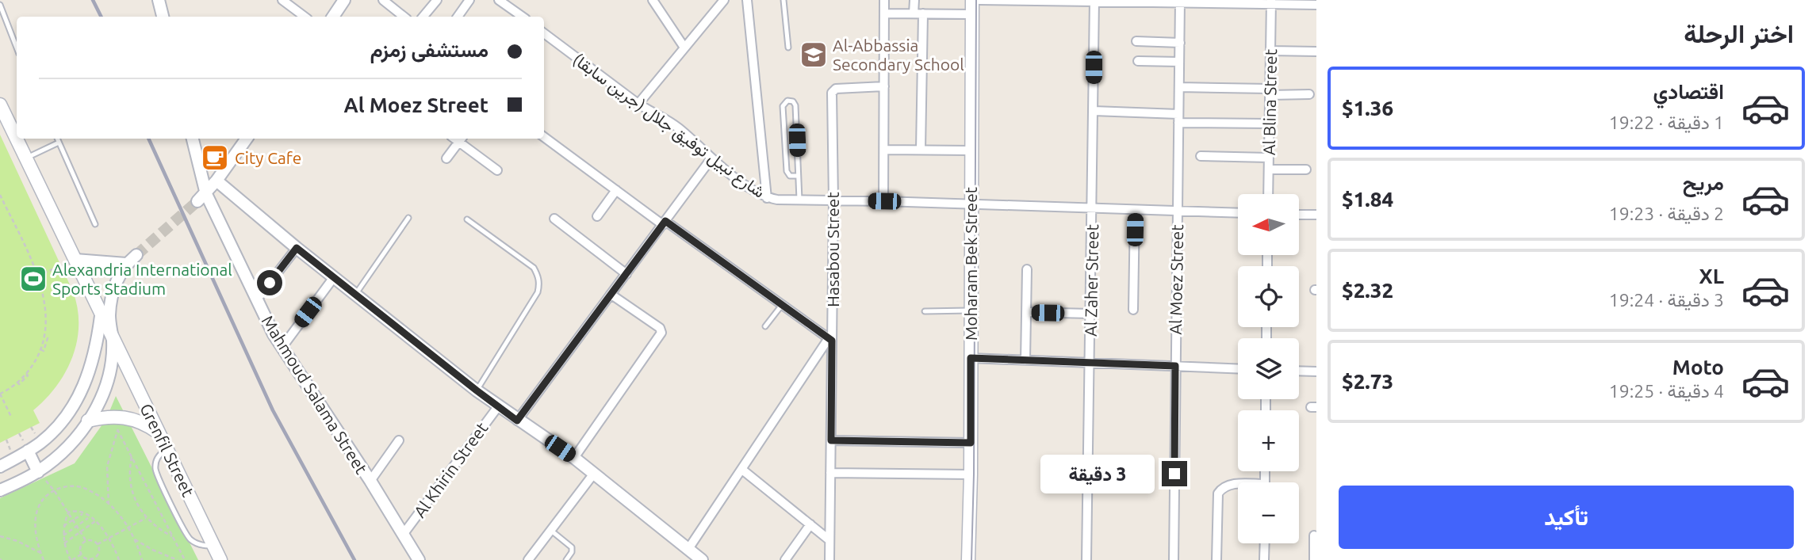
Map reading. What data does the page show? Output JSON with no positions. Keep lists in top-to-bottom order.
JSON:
{
  "streets": {
    "main road": ["Moharam Bek Street", "Grenfil Street"],
    "street": [
      "Al Blina Street",
      "شارع نبيل توفيق جلال (جرين سابقا)",
      "Hasabou Street",
      "Al Moez Street",
      "Al Zaher Street",
      "Mahmoud Salama Street",
      "Al Khirin Street"
    ]
  },
  "crossings": [
    ["شارع نبيل توفيق جلال (جرين سابقا)", "Hasabou Street"],
    ["شارع نبيل توفيق جلال (جرين سابقا)", "Moharam Bek Street"],
    ["شارع نبيل توفيق جلال (جرين سابقا)", "Al Moez Street"],
    ["شارع نبيل توفيق جلال (جرين سابقا)", "Al Zaher Street"],
    ["Mahmoud Salama Street", "Al Khirin Street"]
  ],
  "places": {
    "school or university": ["Al-Abbassia Secondary School"],
    "cafe": ["City Cafe"],
    "sports": ["Alexandria International Sports Stadium"]
  },
  "north": "left",
  "page": {
    "heading": "اختر الرحلة",
    "banner": ["مستشفى زمزم", "Al Moez Street"],
    "list": [
      {
        "name": "اقتصادي",
        "note": "1 دقيقة · 19:22",
        "value": "$1.36"
      },
      {
        "name": "مريح",
        "note": "2 دقيقة · 19:23",
        "value": "$1.84"
      },
      {
        "name": "XL",
        "note": "3 دقيقة · 19:24",
        "value": "$2.32"
      },
      {
        "name": "Moto",
        "note": "4 دقيقة · 19:25",
        "value": "$2.73"
      }
    ],
    "map_buttons": ["+", "−"],
    "bubble": "3 دقيقة",
    "buttons": "تأكيد"
  }
}
